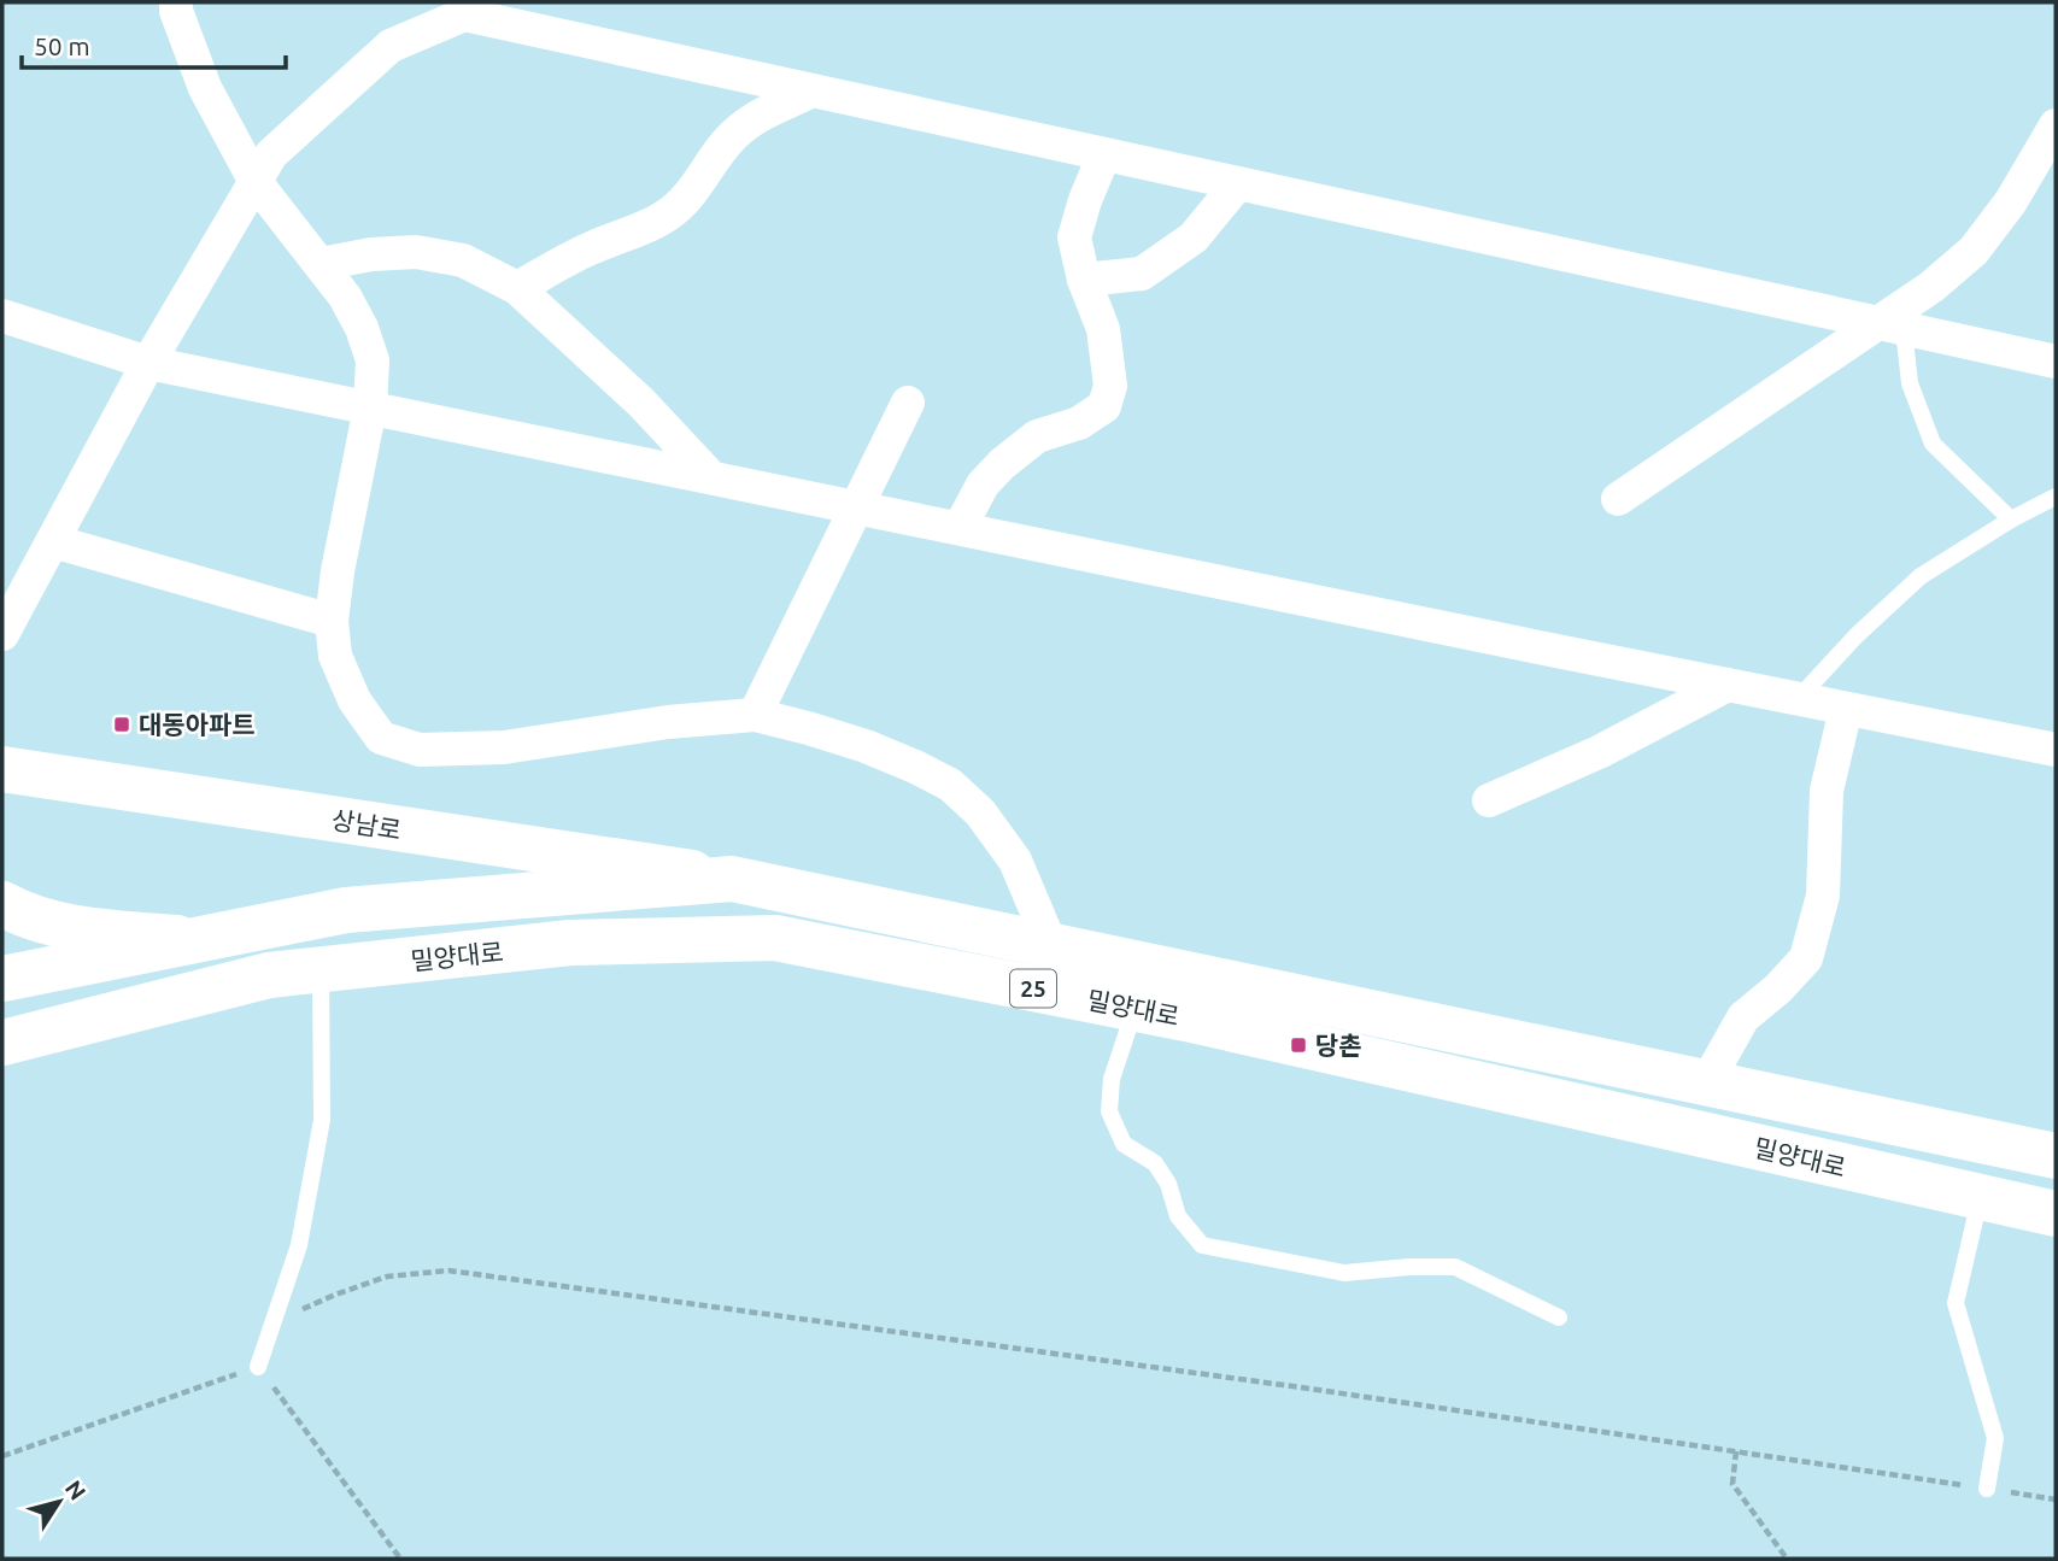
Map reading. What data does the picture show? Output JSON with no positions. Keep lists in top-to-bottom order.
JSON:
{
  "streets": {
    "main road": ["상남로", "밀양대로", "25"]
  },
  "crossings": [
    ["상남로", "밀양대로"]
  ],
  "places": {
    "transit": ["대동아파트", "당촌"]
  },
  "scale_bar": "50 m",
  "north": "top right"
}
